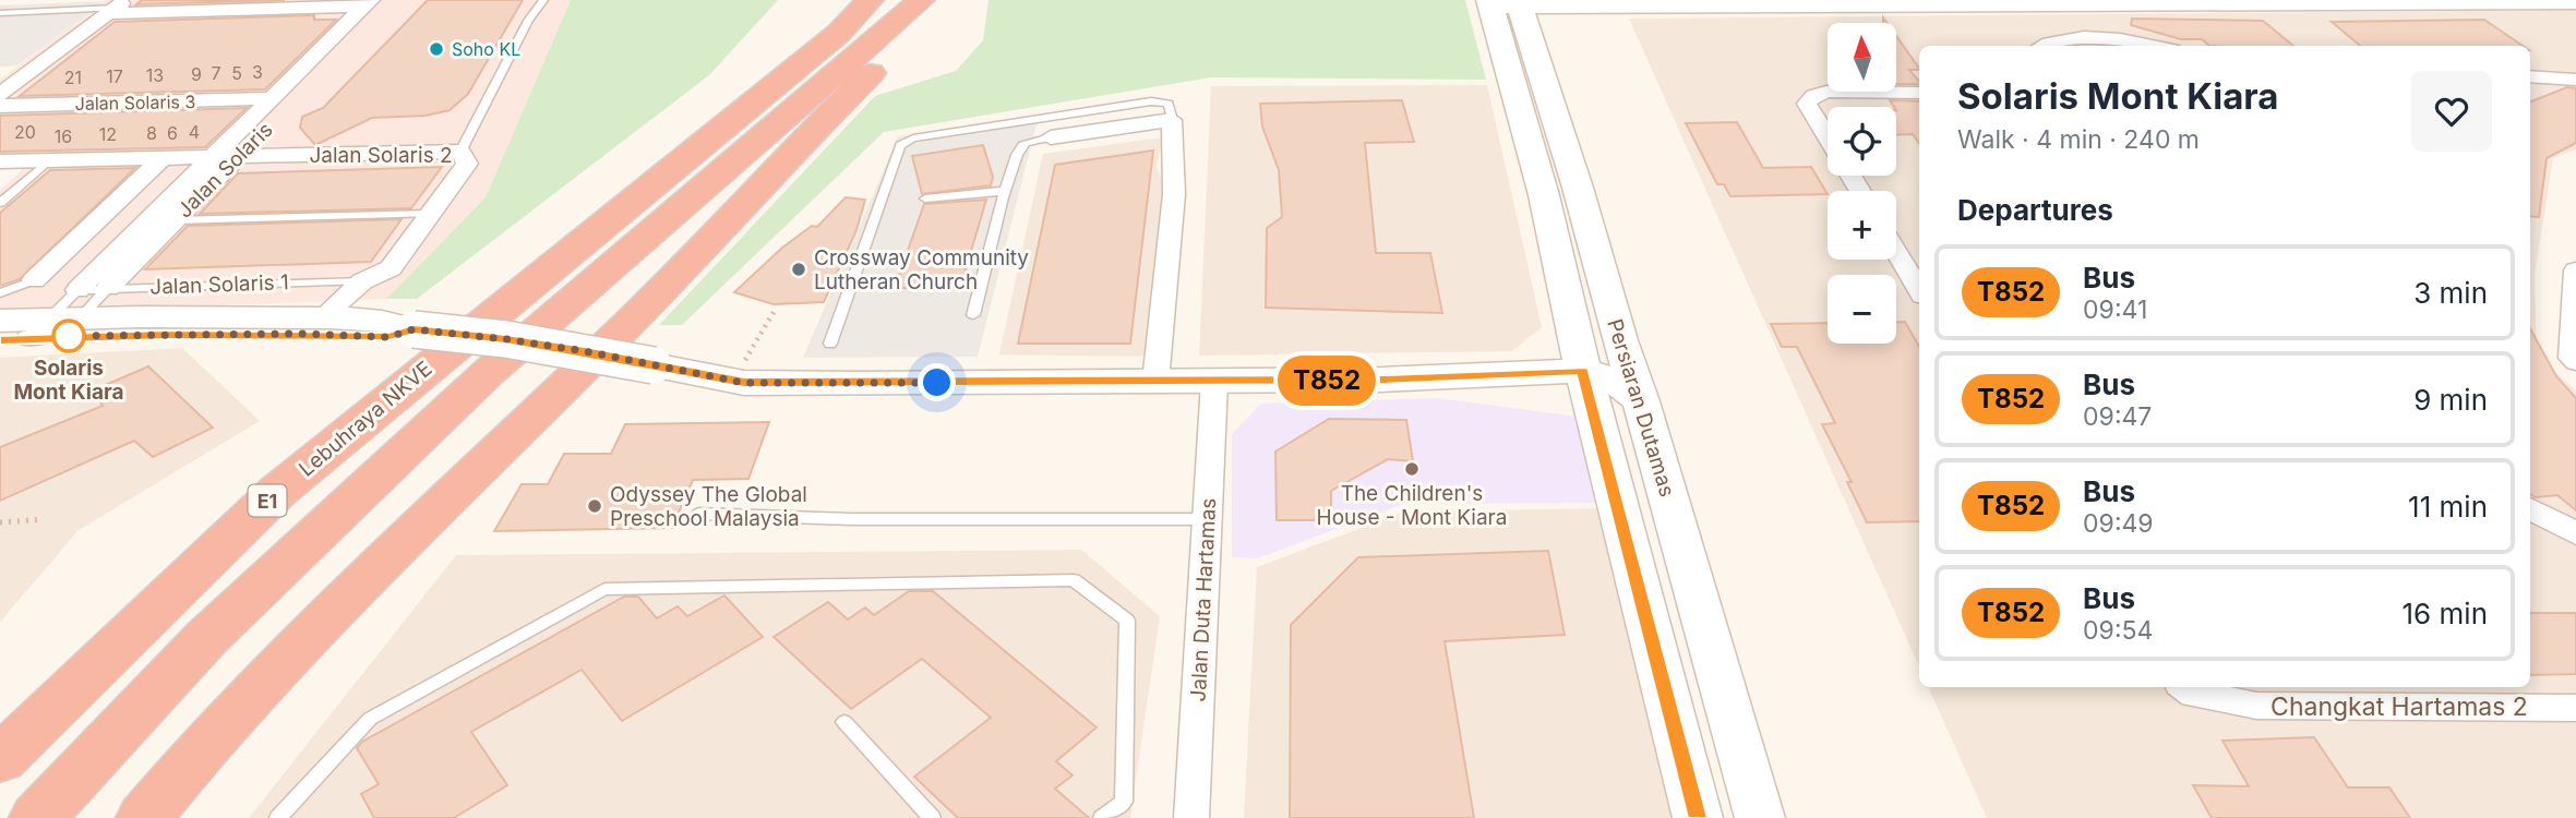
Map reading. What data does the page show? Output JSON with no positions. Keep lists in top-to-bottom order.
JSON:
{
  "streets": {
    "highway": ["Lebuhraya NKVE", "E1"],
    "street": [
      "Jalan Solaris 3",
      "Jalan Solaris 2",
      "Jalan Solaris",
      "Persiaran Dutamas",
      "Jalan Duta Hartamas",
      "Changkat Hartamas 2"
    ],
    "lane": ["Jalan Solaris 1"]
  },
  "crossings": [
    ["Jalan Solaris 3", "Jalan Solaris"],
    ["Jalan Solaris 2", "Jalan Solaris"],
    ["Jalan Solaris 2", "Jalan Solaris 1"],
    ["Jalan Solaris", "Jalan Solaris 1"]
  ],
  "places": [
    "Soho KL",
    "Crossway Community Lutheran Church",
    "Solaris Mont Kiara",
    "The Children's House - Mont Kiara",
    "Odyssey The Global Preschool Malaysia"
  ],
  "lines": ["bus line T852"],
  "house_numbers": [
    "3",
    "7",
    "5",
    "9",
    "13",
    "17",
    "21",
    "20",
    "4",
    "8",
    "6",
    "12",
    "16"
  ],
  "north": "top",
  "page": {
    "on_map": "T852",
    "map_buttons": ["+", "−"],
    "heading": [
      ["Solaris Mont Kiara", "Walk · 4 min · 240 m"],
      "Departures"
    ],
    "list": [
      {
        "mark": "T852",
        "name": "Bus",
        "note": "09:41",
        "value": "3 min"
      },
      {
        "mark": "T852",
        "name": "Bus",
        "note": "09:47",
        "value": "9 min"
      },
      {
        "mark": "T852",
        "name": "Bus",
        "note": "09:49",
        "value": "11 min"
      },
      {
        "mark": "T852",
        "name": "Bus",
        "note": "09:54",
        "value": "16 min"
      }
    ]
  }
}
